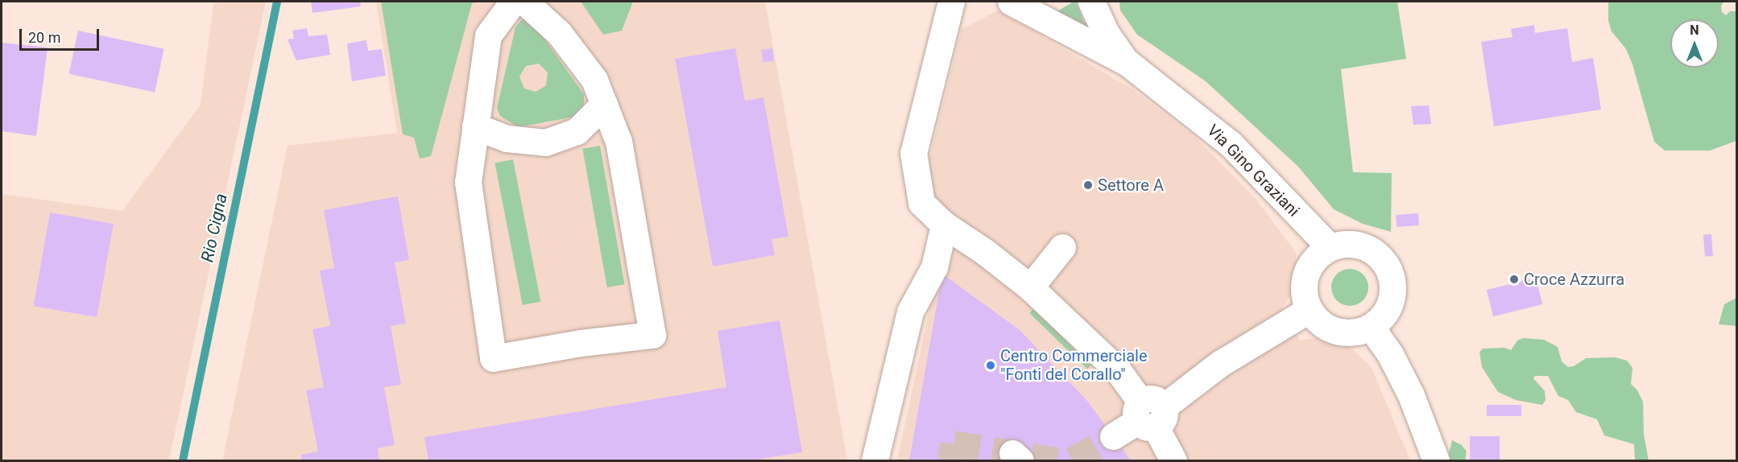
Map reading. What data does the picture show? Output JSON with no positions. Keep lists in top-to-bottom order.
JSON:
{
  "streets": {
    "street": ["Via Gino Graziani"]
  },
  "water": ["Rio Cigna"],
  "places": ["Settore A", "Croce Azzurra", "Centro Commerciale \"Fonti del Corallo\""],
  "scale_bar": "20 m",
  "north": "top"
}
